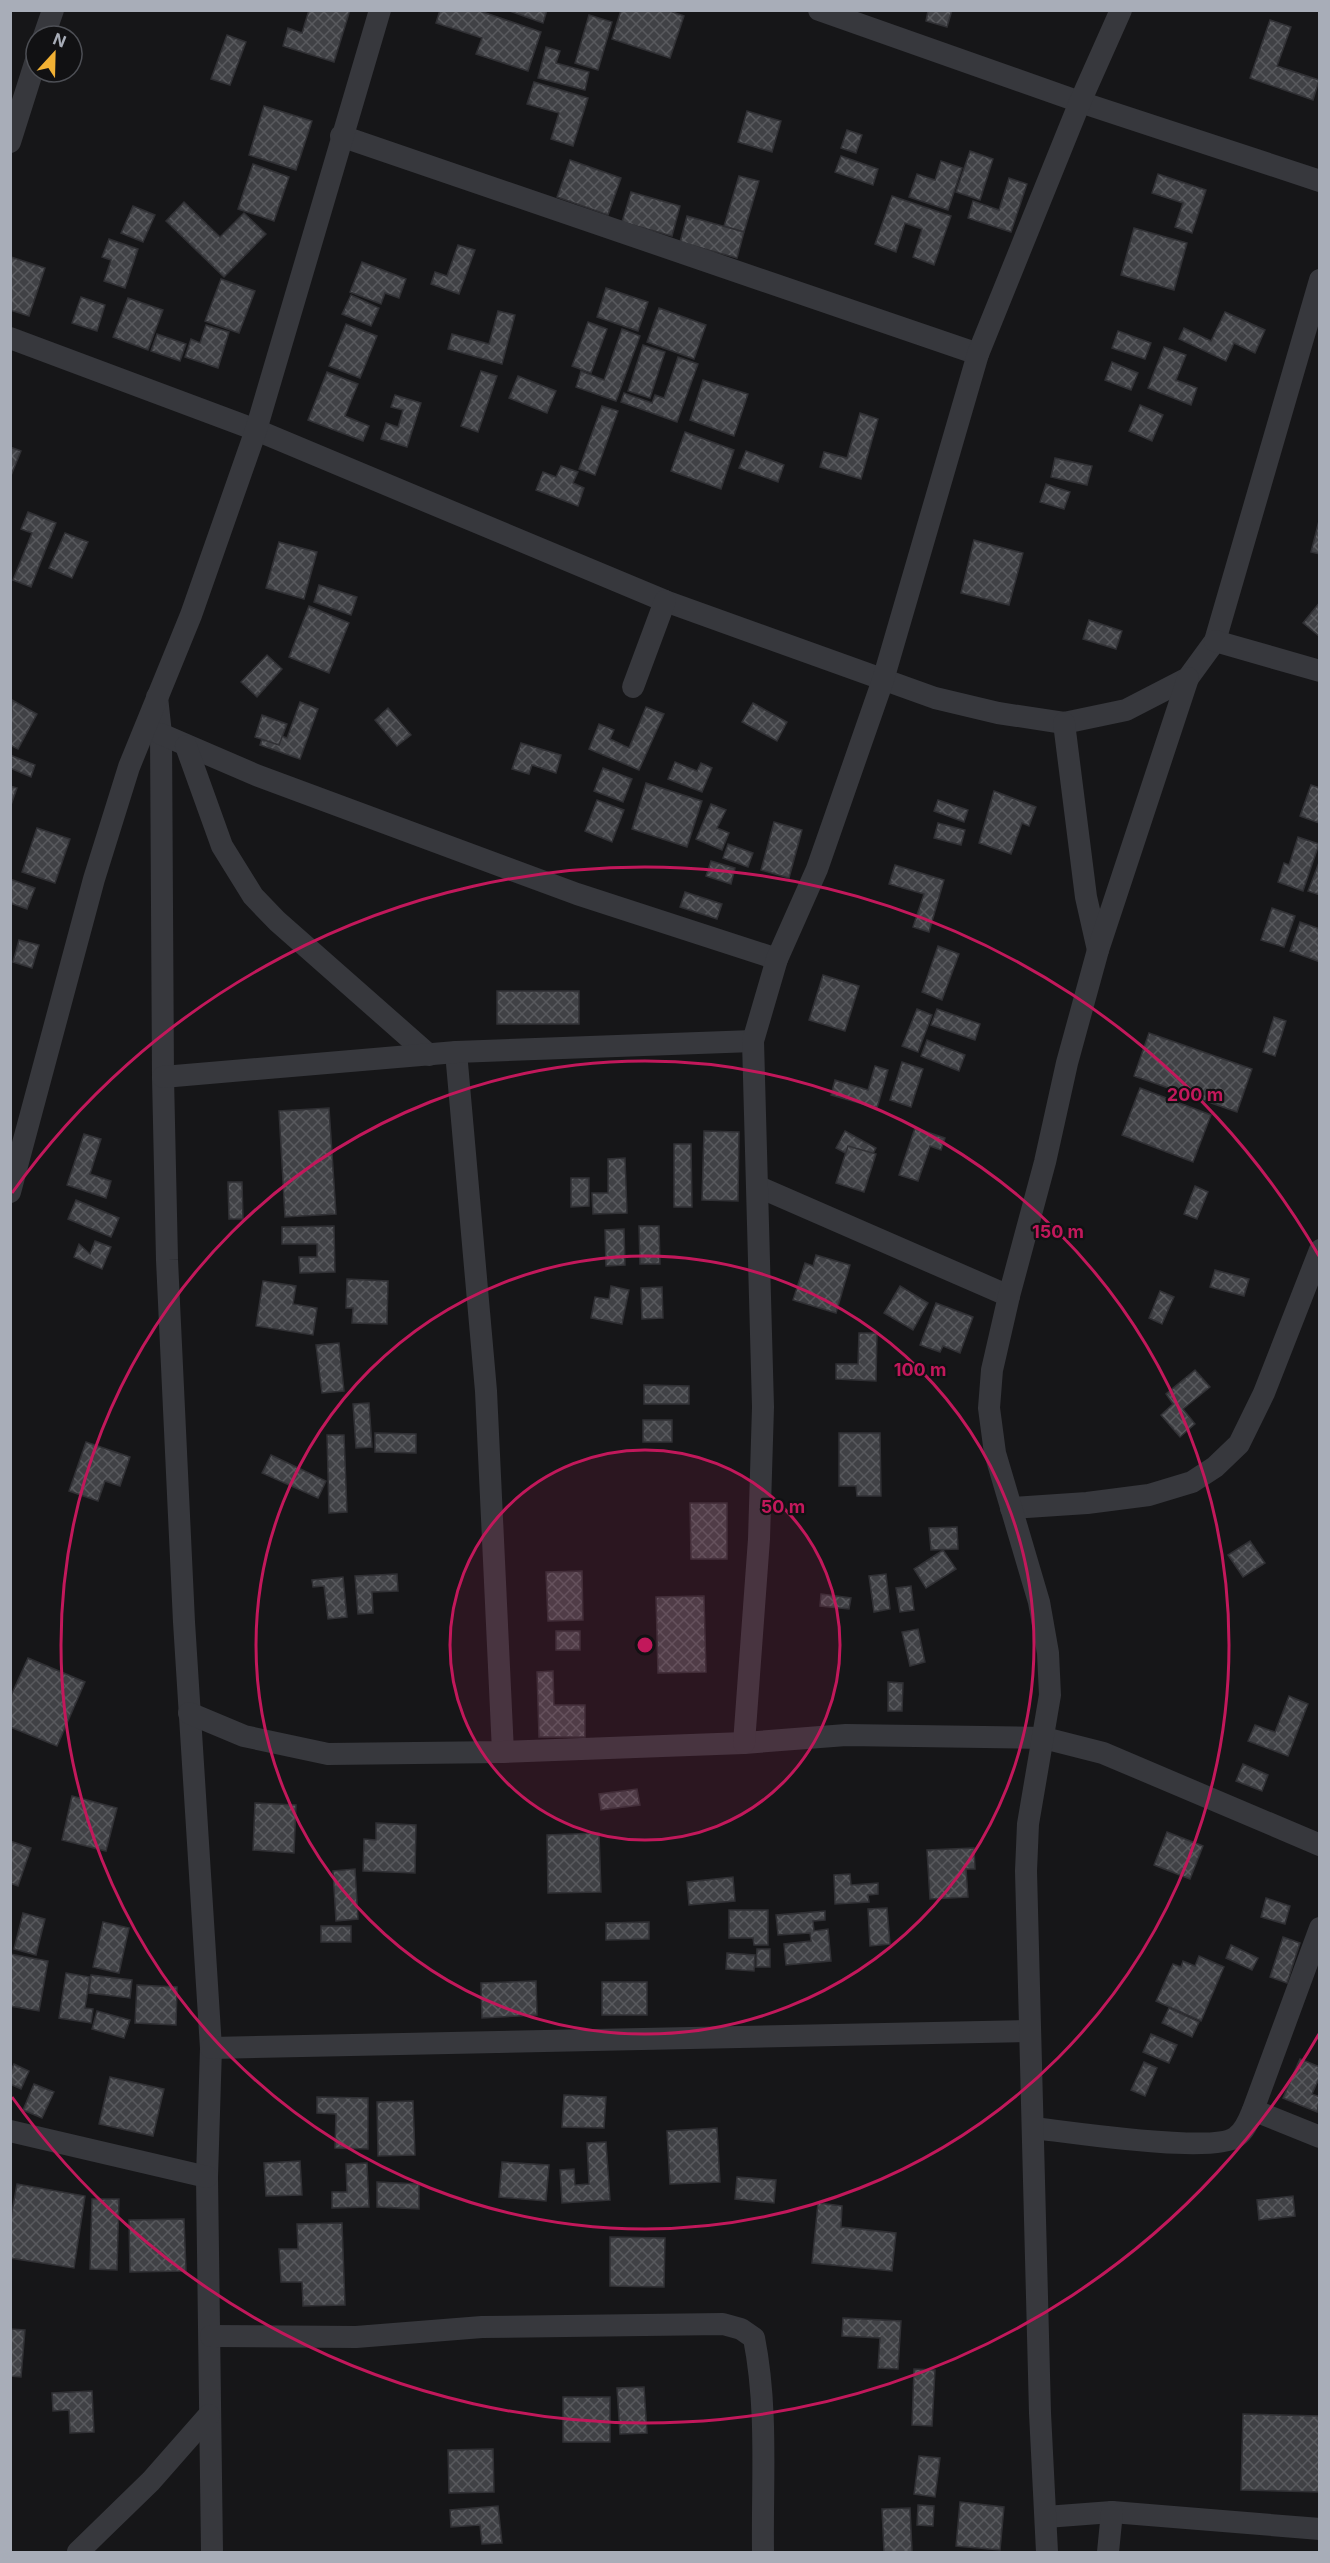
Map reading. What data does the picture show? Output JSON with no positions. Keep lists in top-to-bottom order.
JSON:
{
  "north": "top",
  "rings": [
    "200 m",
    "150 m",
    "100 m",
    "50 m"
  ]
}
